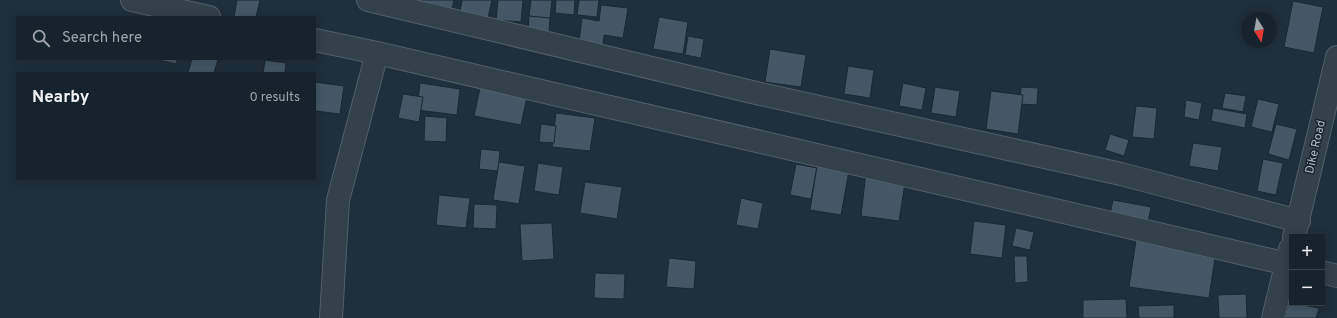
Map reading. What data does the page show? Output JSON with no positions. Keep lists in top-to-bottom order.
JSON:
{
  "streets": {
    "street": ["Dike Road"]
  },
  "north": "bottom",
  "page": {
    "search": "Search here",
    "heading": ["Nearby", "0 results"],
    "map_buttons": ["+", "−"]
  }
}
